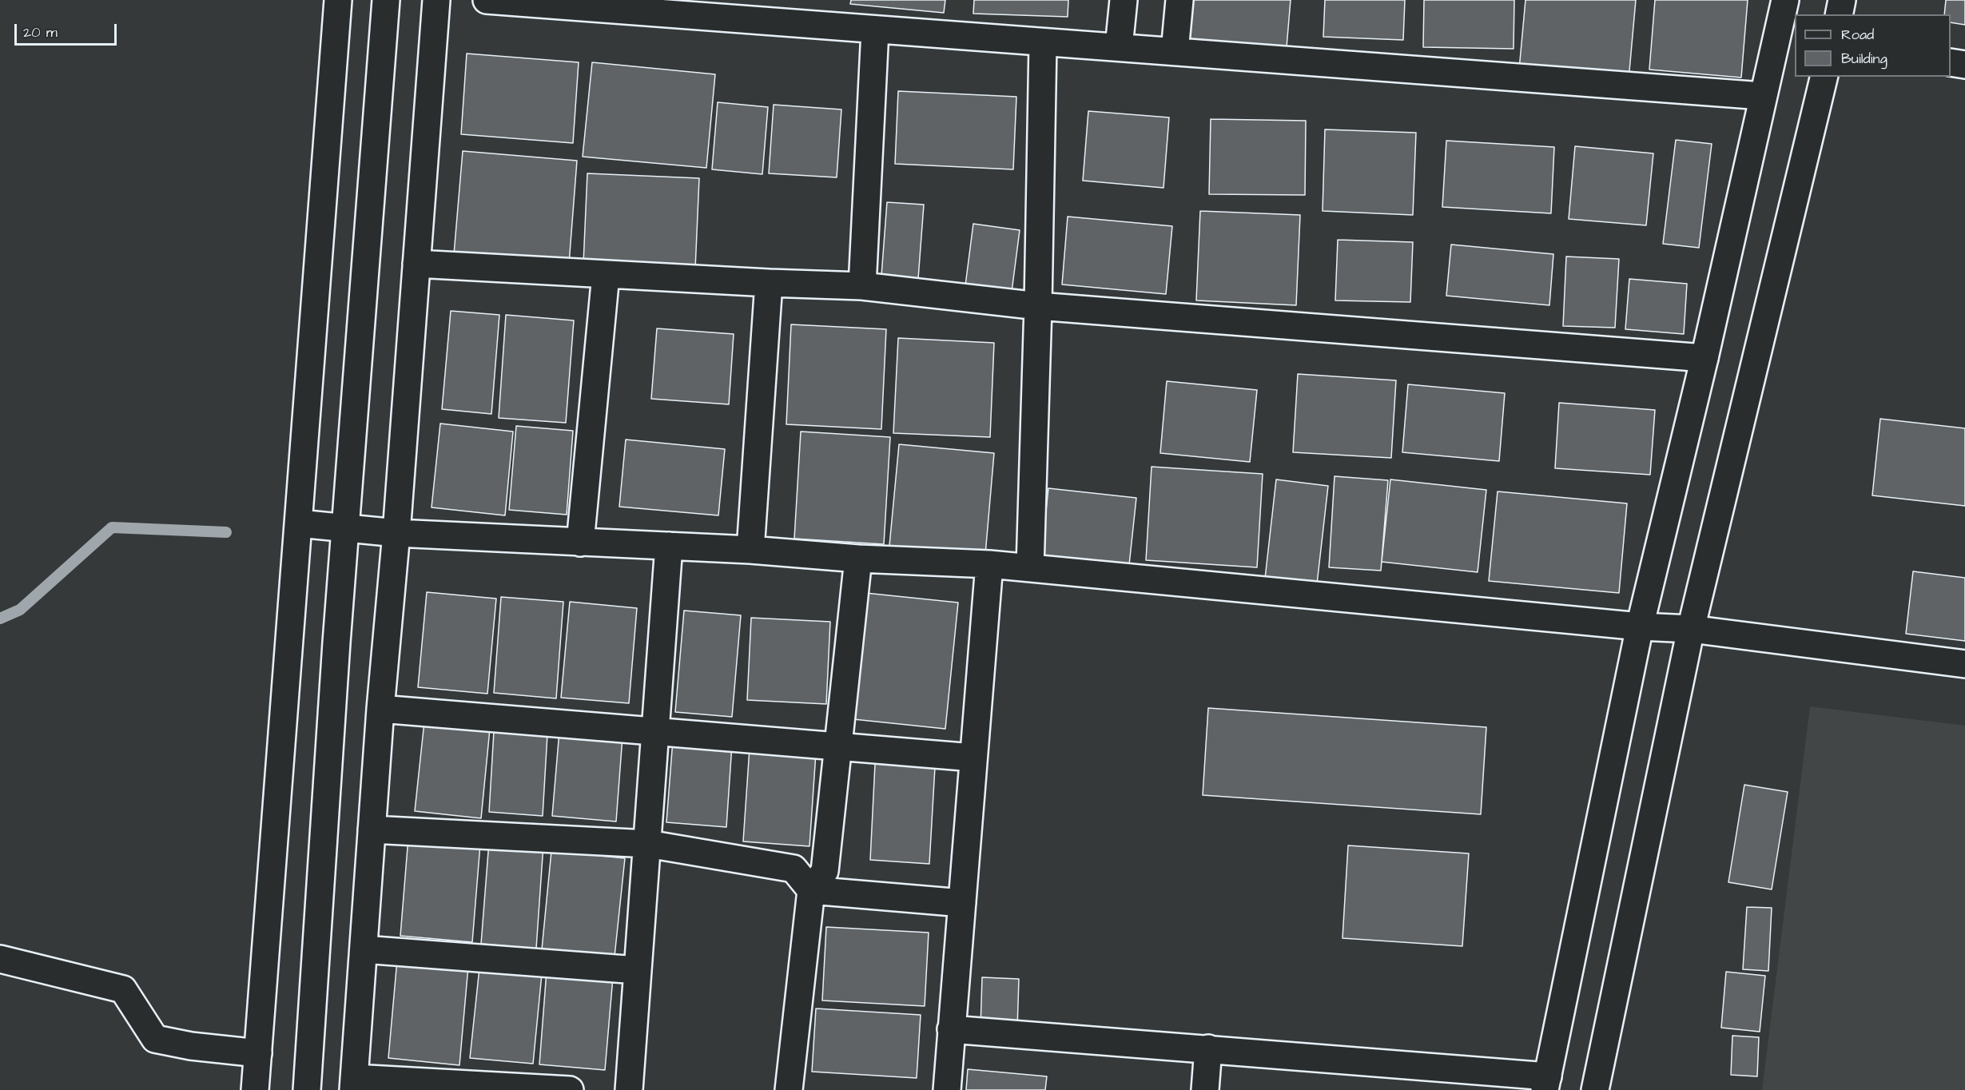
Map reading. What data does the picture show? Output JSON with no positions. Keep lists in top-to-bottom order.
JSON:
{
  "legend": ["Road", "Building"],
  "scale_bar": "20 m"
}
